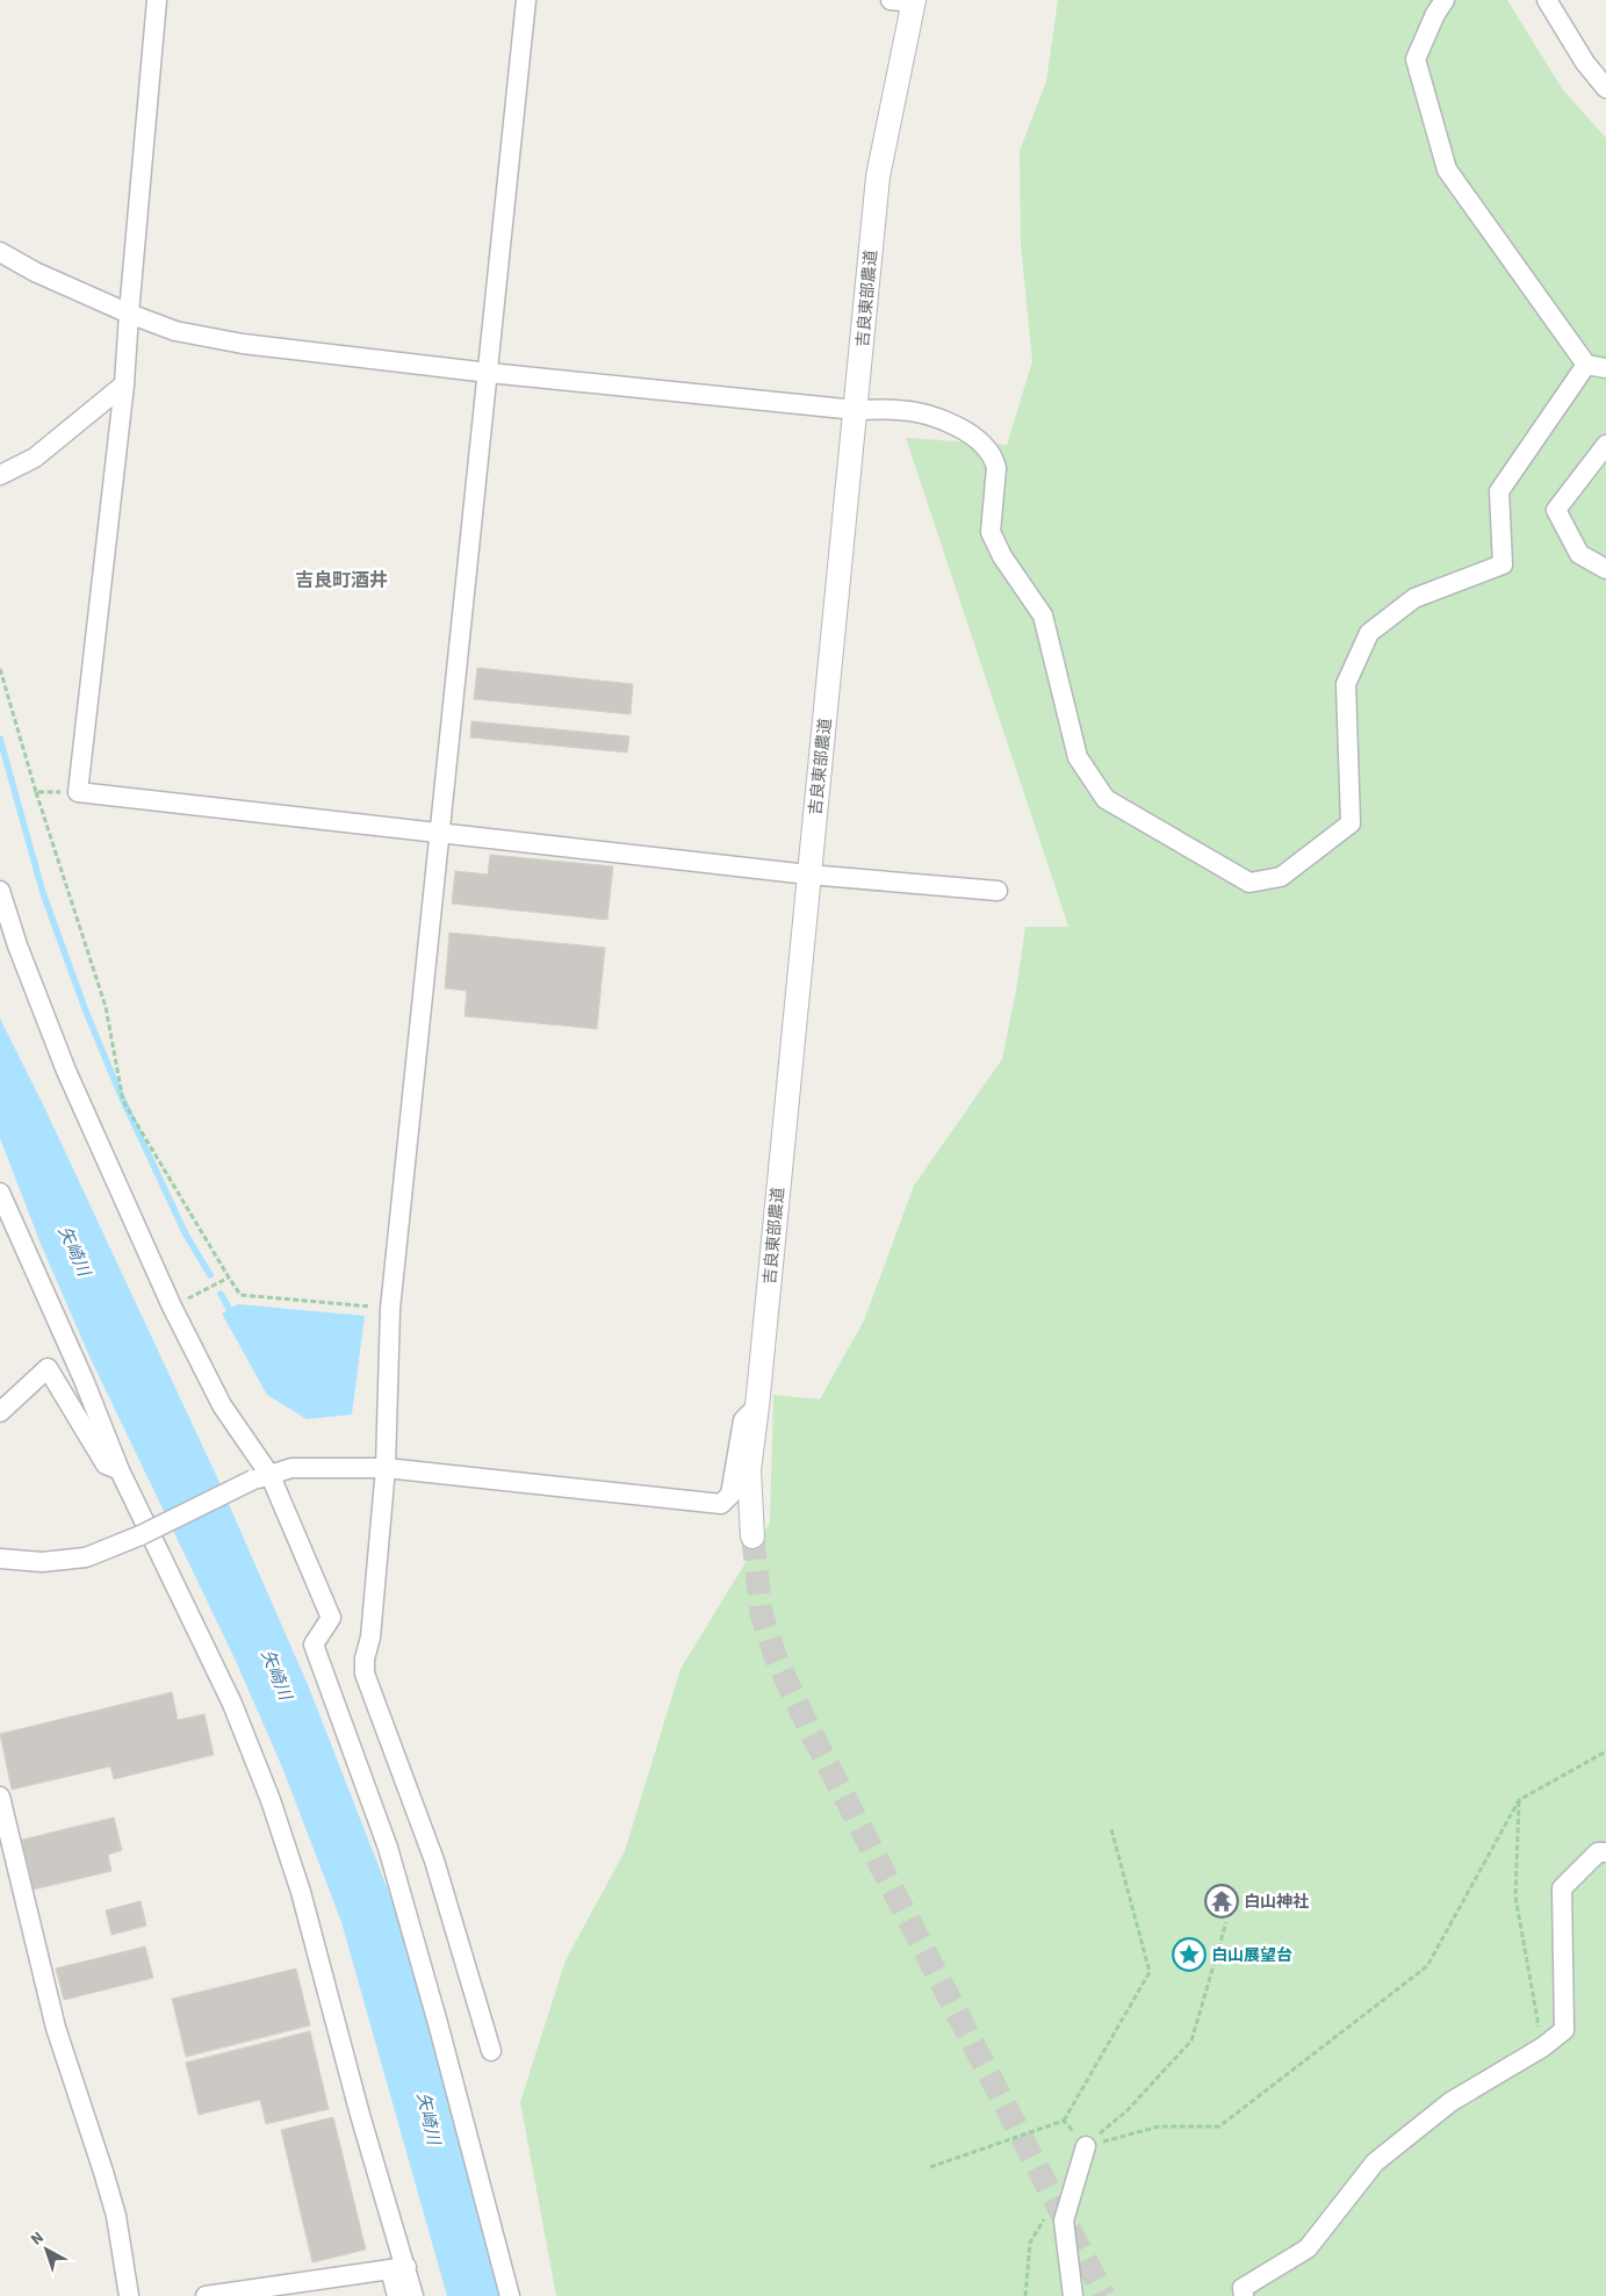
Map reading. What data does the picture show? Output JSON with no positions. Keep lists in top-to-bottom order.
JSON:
{
  "streets": {
    "street": ["吉良東部農道"]
  },
  "districts": ["吉良町酒井"],
  "water": ["矢崎川"],
  "places": {
    "temple": ["白山神社"],
    "place": ["白山展望台"]
  },
  "north": "top left"
}
